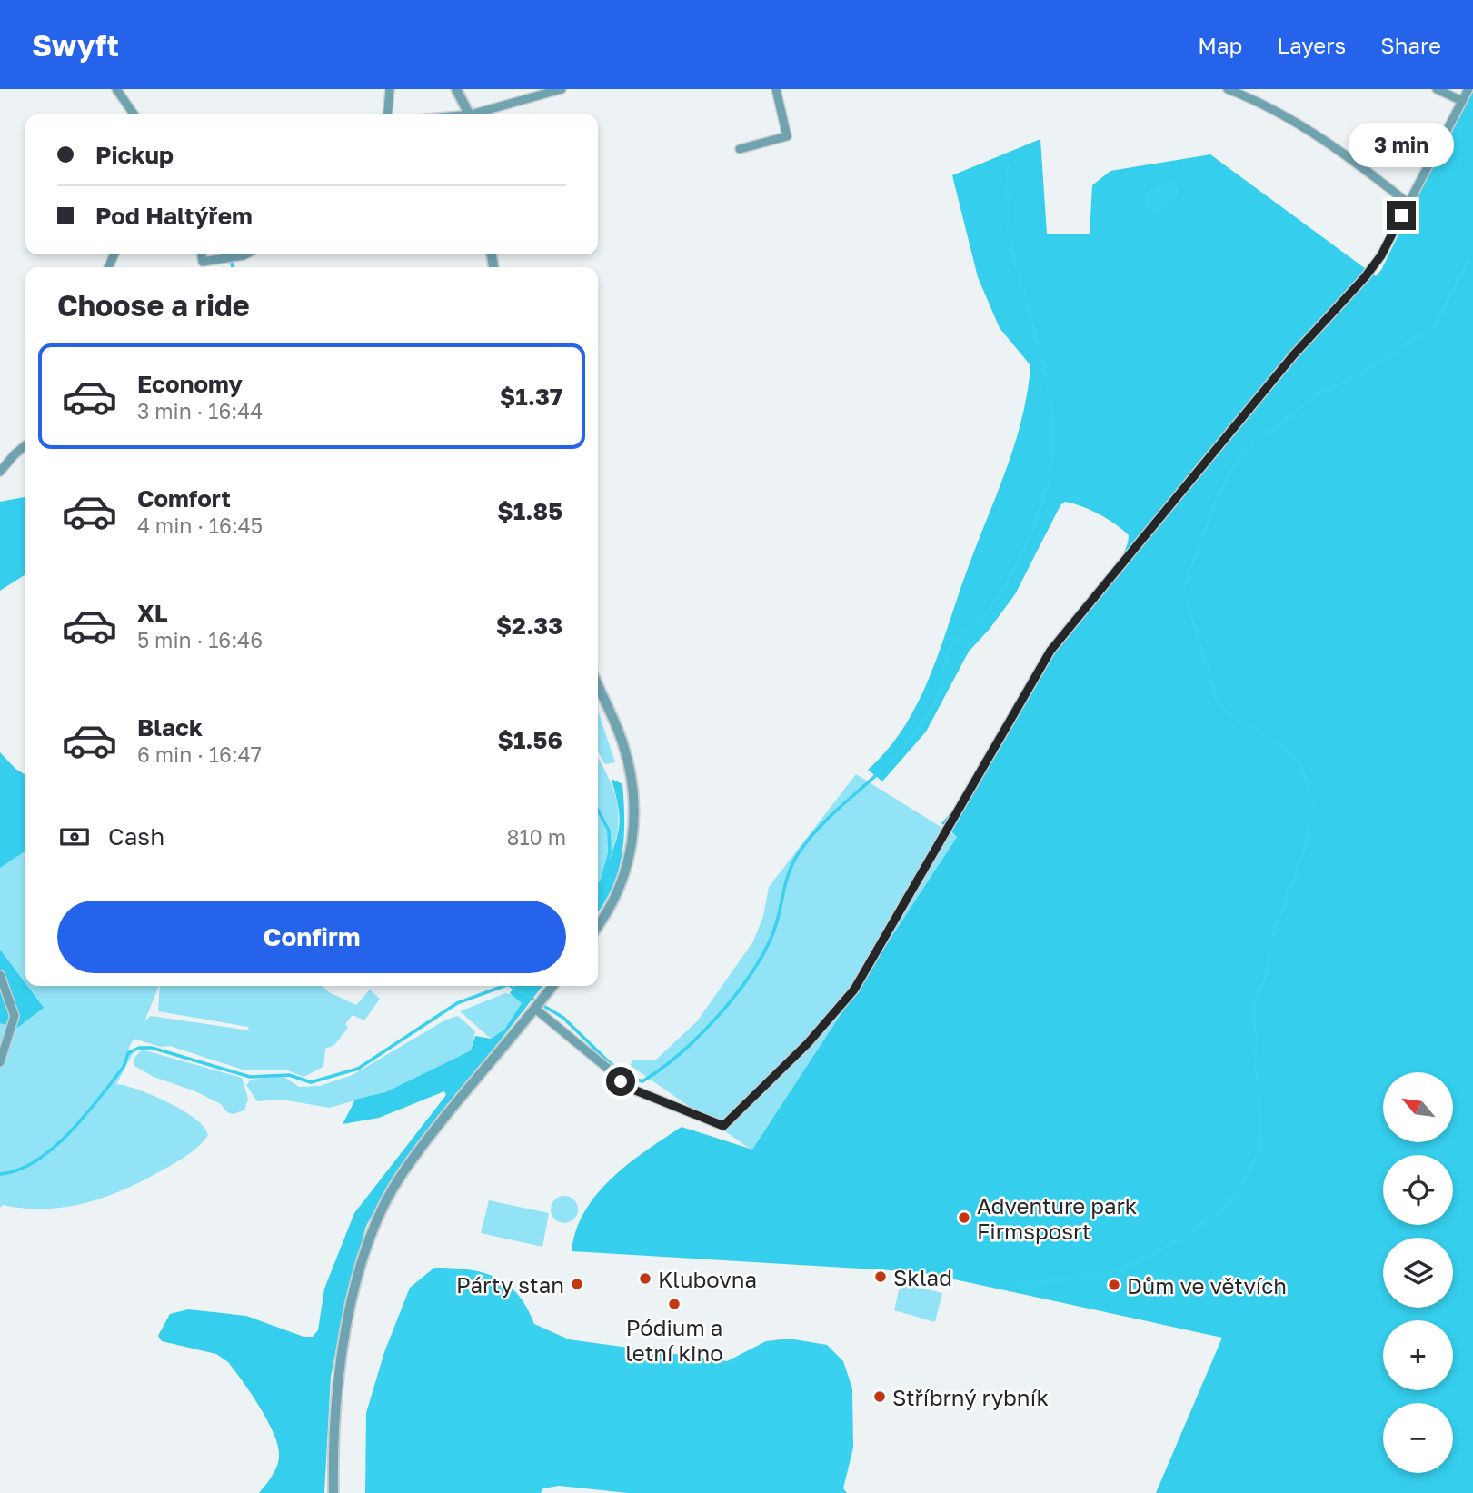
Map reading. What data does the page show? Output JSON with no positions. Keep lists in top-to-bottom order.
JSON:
{
  "places": [
    "Adventure park Firmsposrt",
    "Sklad",
    "Klubovna",
    "Párty stan",
    "Dům ve větvích",
    "Pódium a letní kino",
    "Stříbrný rybník"
  ],
  "north": "top left",
  "page": {
    "header": "Swyft",
    "nav": ["Map", "Layers", "Share"],
    "banner": ["Pickup", "Pod Haltýřem"],
    "bubble": "3 min",
    "heading": "Choose a ride",
    "list": [
      {
        "name": "Economy",
        "note": "3 min · 16:44",
        "value": "$1.37"
      },
      {
        "name": "Comfort",
        "note": "4 min · 16:45",
        "value": "$1.85"
      },
      {
        "name": "XL",
        "note": "5 min · 16:46",
        "value": "$2.33"
      },
      {
        "name": "Black",
        "note": "6 min · 16:47",
        "value": "$1.56"
      }
    ],
    "pay": ["Cash", "810 m"],
    "buttons": "Confirm",
    "map_buttons": ["+", "−"]
  }
}
